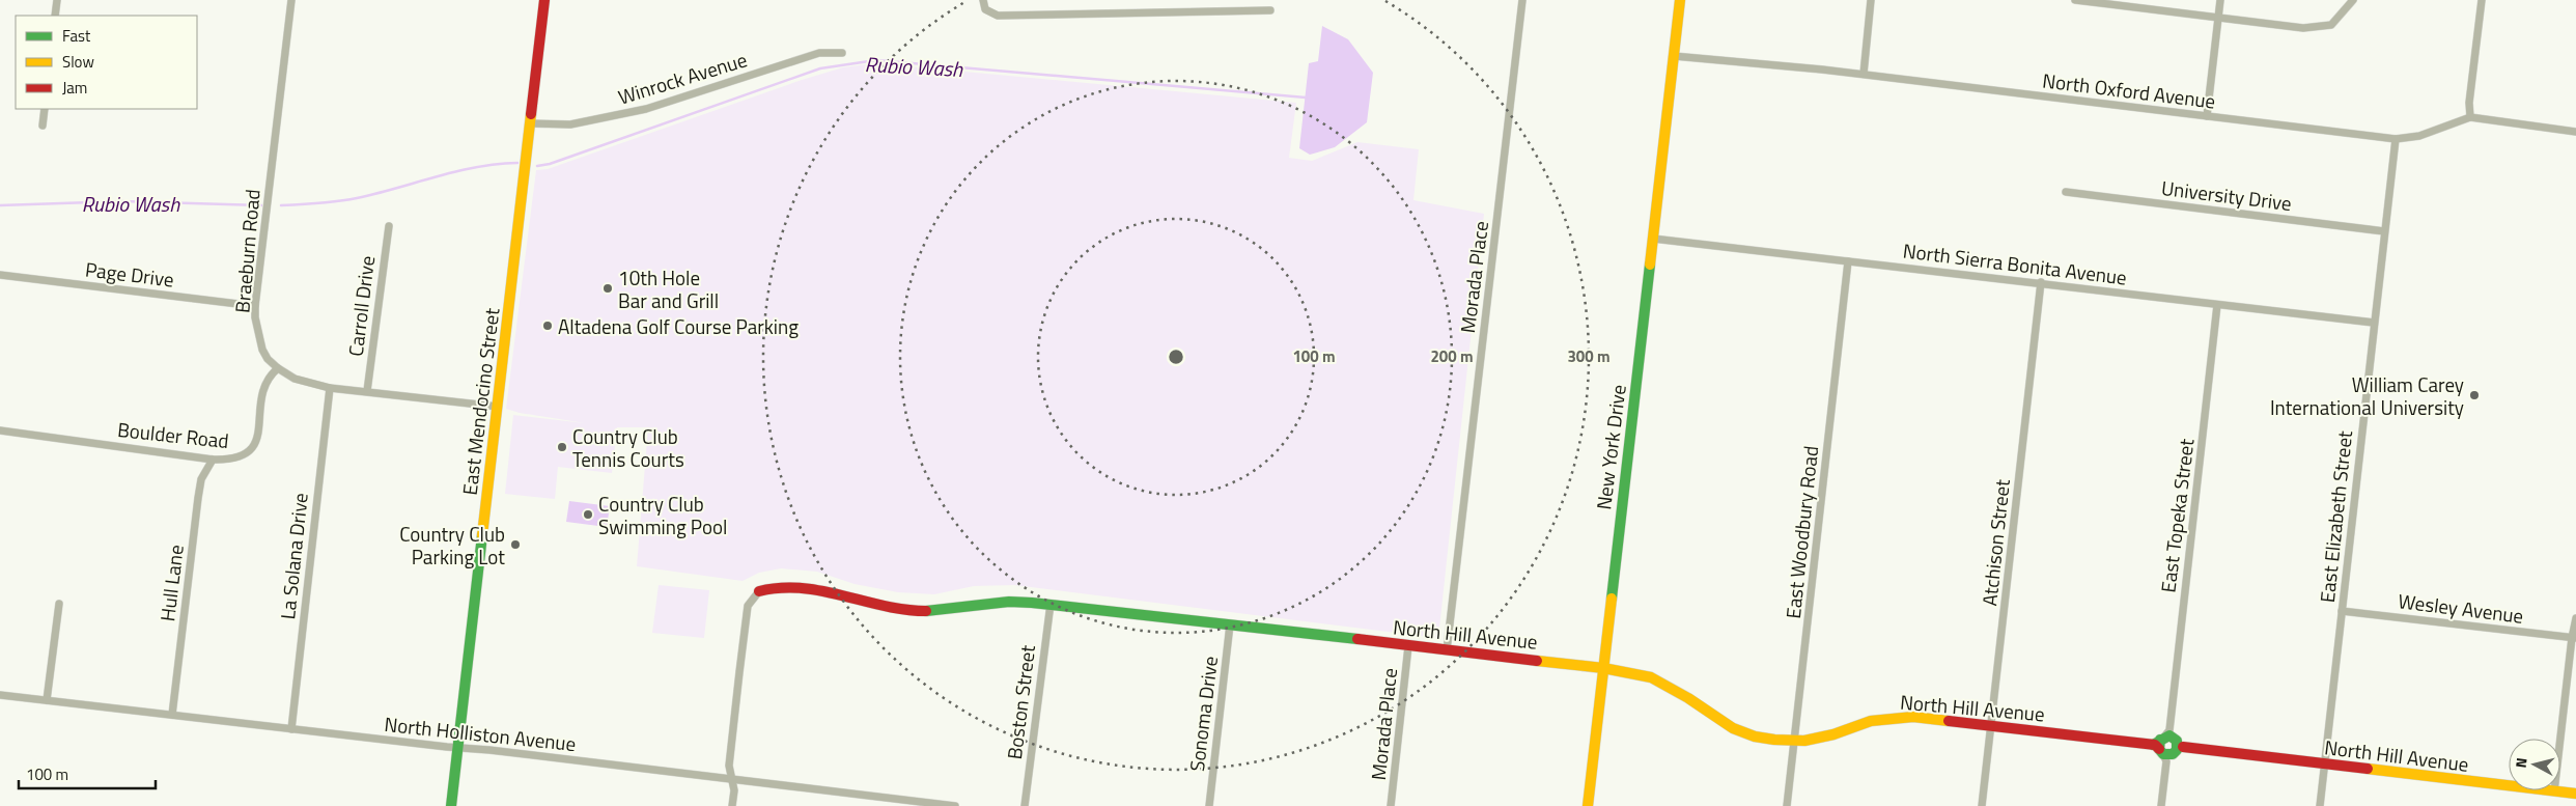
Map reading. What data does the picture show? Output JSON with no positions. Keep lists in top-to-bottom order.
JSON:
{
  "streets": {
    "street": [
      "Winrock Avenue",
      "North Oxford Avenue",
      "University Drive",
      "Braeburn Road",
      "North Sierra Bonita Avenue",
      "Page Drive",
      "Morada Place",
      "Carroll Drive",
      "East Mendocino Street",
      "Boulder Road",
      "New York Drive",
      "East Topeka Street",
      "East Elizabeth Street",
      "East Woodbury Road",
      "Atchison Street",
      "La Solana Drive",
      "Hull Lane",
      "Wesley Avenue",
      "North Hill Avenue",
      "Boston Street",
      "Sonoma Drive",
      "North Holliston Avenue"
    ]
  },
  "crossings": [
    ["Winrock Avenue", "East Mendocino Street"],
    ["North Oxford Avenue", "New York Drive"],
    ["North Oxford Avenue", "East Elizabeth Street"],
    ["University Drive", "East Elizabeth Street"],
    ["Braeburn Road", "Page Drive"],
    ["Braeburn Road", "Carroll Drive"],
    ["Braeburn Road", "East Mendocino Street"],
    ["Braeburn Road", "Boulder Road"],
    ["Braeburn Road", "La Solana Drive"],
    ["North Sierra Bonita Avenue", "New York Drive"],
    ["North Sierra Bonita Avenue", "East Topeka Street"],
    ["North Sierra Bonita Avenue", "East Elizabeth Street"],
    ["North Sierra Bonita Avenue", "East Woodbury Road"],
    ["North Sierra Bonita Avenue", "Atchison Street"],
    ["Morada Place", "North Hill Avenue"],
    ["East Mendocino Street", "North Holliston Avenue"],
    ["Boulder Road", "Hull Lane"],
    ["New York Drive", "North Hill Avenue"],
    ["East Topeka Street", "North Hill Avenue"],
    ["East Elizabeth Street", "Wesley Avenue"],
    ["East Elizabeth Street", "North Hill Avenue"],
    ["East Woodbury Road", "North Hill Avenue"],
    ["Atchison Street", "North Hill Avenue"],
    ["La Solana Drive", "North Holliston Avenue"],
    ["Hull Lane", "North Holliston Avenue"],
    ["North Hill Avenue", "Boston Street"],
    ["North Hill Avenue", "Sonoma Drive"]
  ],
  "water": ["Rubio Wash"],
  "places": [
    "10th Hole Bar and Grill",
    "Altadena Golf Course Parking",
    "William Carey International University",
    "Country Club Tennis Courts",
    "Country Club Swimming Pool",
    "Country Club Parking Lot"
  ],
  "legend": ["Fast", "Slow", "Jam"],
  "scale_bar": "100 m",
  "north": "left",
  "rings": ["100 m", "200 m", "300 m"]
}
